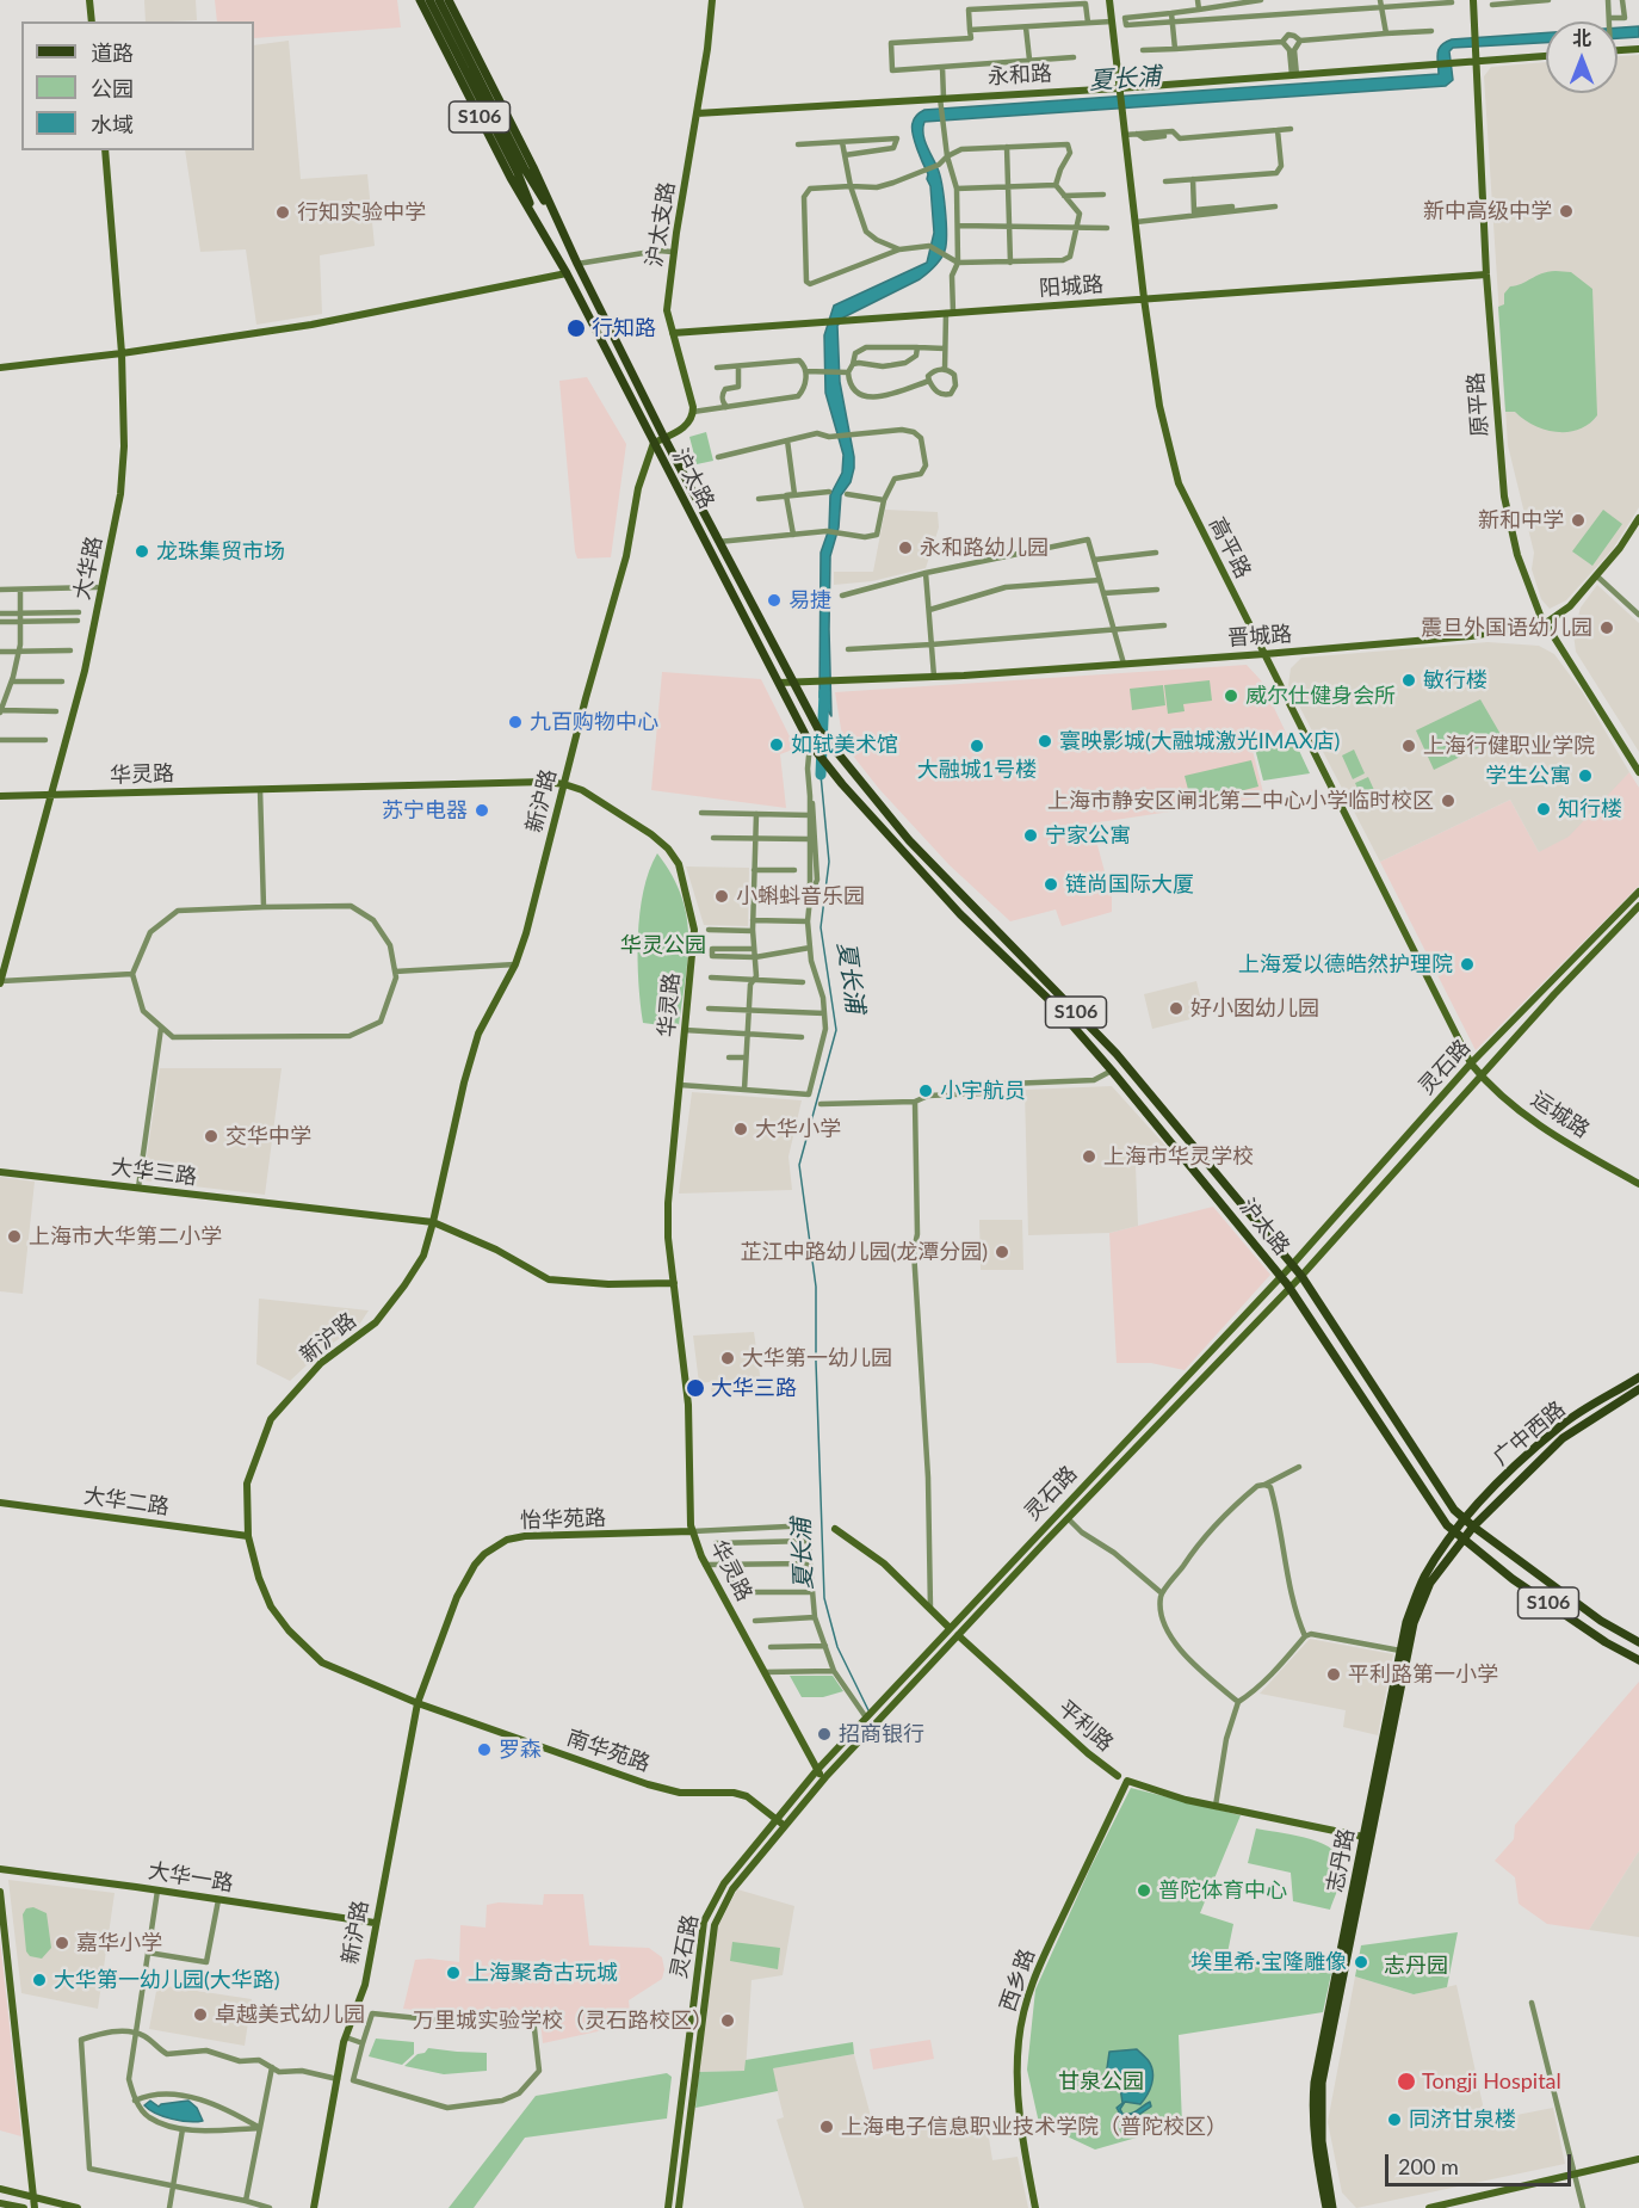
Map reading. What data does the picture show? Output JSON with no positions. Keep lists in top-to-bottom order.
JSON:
{
  "streets": {
    "main road": [
      "S106",
      "沪太路",
      "广中西路",
      "志丹路"
    ],
    "street": [
      "永和路",
      "沪太支路",
      "阳城路",
      "原平路",
      "高平路",
      "大华路",
      "晋城路",
      "华灵路",
      "新沪路",
      "灵石路",
      "运城路",
      "大华三路",
      "大华二路",
      "怡华苑路",
      "平利路",
      "南华苑路",
      "大华一路",
      "西乡路"
    ]
  },
  "crossings": [
    ["永和路", "沪太支路"],
    ["永和路", "原平路"],
    ["永和路", "高平路"],
    ["沪太支路", "阳城路"],
    ["阳城路", "原平路"],
    ["阳城路", "高平路"],
    ["原平路", "晋城路"],
    ["沪太路", "晋城路"],
    ["沪太路", "新沪路"],
    ["沪太路", "灵石路"],
    ["沪太路", "广中西路"],
    ["沪太路", "志丹路"],
    ["高平路", "晋城路"],
    ["高平路", "灵石路"],
    ["高平路", "运城路"],
    ["大华路", "华灵路"],
    ["华灵路", "新沪路"],
    ["华灵路", "灵石路"],
    ["华灵路", "大华三路"],
    ["华灵路", "怡华苑路"],
    ["新沪路", "大华三路"],
    ["新沪路", "大华二路"],
    ["新沪路", "怡华苑路"],
    ["新沪路", "南华苑路"],
    ["新沪路", "大华一路"],
    ["灵石路", "运城路"],
    ["灵石路", "平利路"],
    ["灵石路", "南华苑路"],
    ["广中西路", "志丹路"],
    ["怡华苑路", "南华苑路"],
    ["平利路", "志丹路"],
    ["平利路", "西乡路"]
  ],
  "water": ["夏长浦"],
  "parks": ["华灵公园", "志丹园", "甘泉公园"],
  "places": [
    "新中高级中学",
    "行知实验中学",
    "行知路",
    "新和中学",
    "永和路幼儿园",
    "龙珠集贸市场",
    "易捷",
    "震旦外国语幼儿园",
    "敏行楼",
    "威尔仕健身会所",
    "九百购物中心",
    "寰映影城(大融城激光IMAX店)",
    "如轼美术馆",
    "大融城1号楼",
    "上海行健职业学院",
    "学生公寓",
    "上海市静安区闸北第二中心小学临时校区",
    "知行楼",
    "苏宁电器",
    "宁家公寓",
    "链尚国际大厦",
    "小蝌蚪音乐园",
    "上海爱以德皓然护理院",
    "好小囡幼儿园",
    "小宇航员",
    "大华小学",
    "交华中学",
    "上海市华灵学校",
    "上海市大华第二小学",
    "芷江中路幼儿园(龙潭分园)",
    "大华第一幼儿园",
    "大华三路",
    "平利路第一小学",
    "招商银行",
    "罗森",
    "普陀体育中心",
    "嘉华小学",
    "埃里希·宝隆雕像",
    "上海聚奇古玩城",
    "大华第一幼儿园(大华路)",
    "卓越美式幼儿园",
    "万里城实验学校（灵石路校区）",
    "Tongji Hospital",
    "同济甘泉楼",
    "上海电子信息职业技术学院（普陀校区）"
  ],
  "legend": ["道路", "公园", "水域"],
  "scale_bar": "200 m",
  "north": "top"
}
